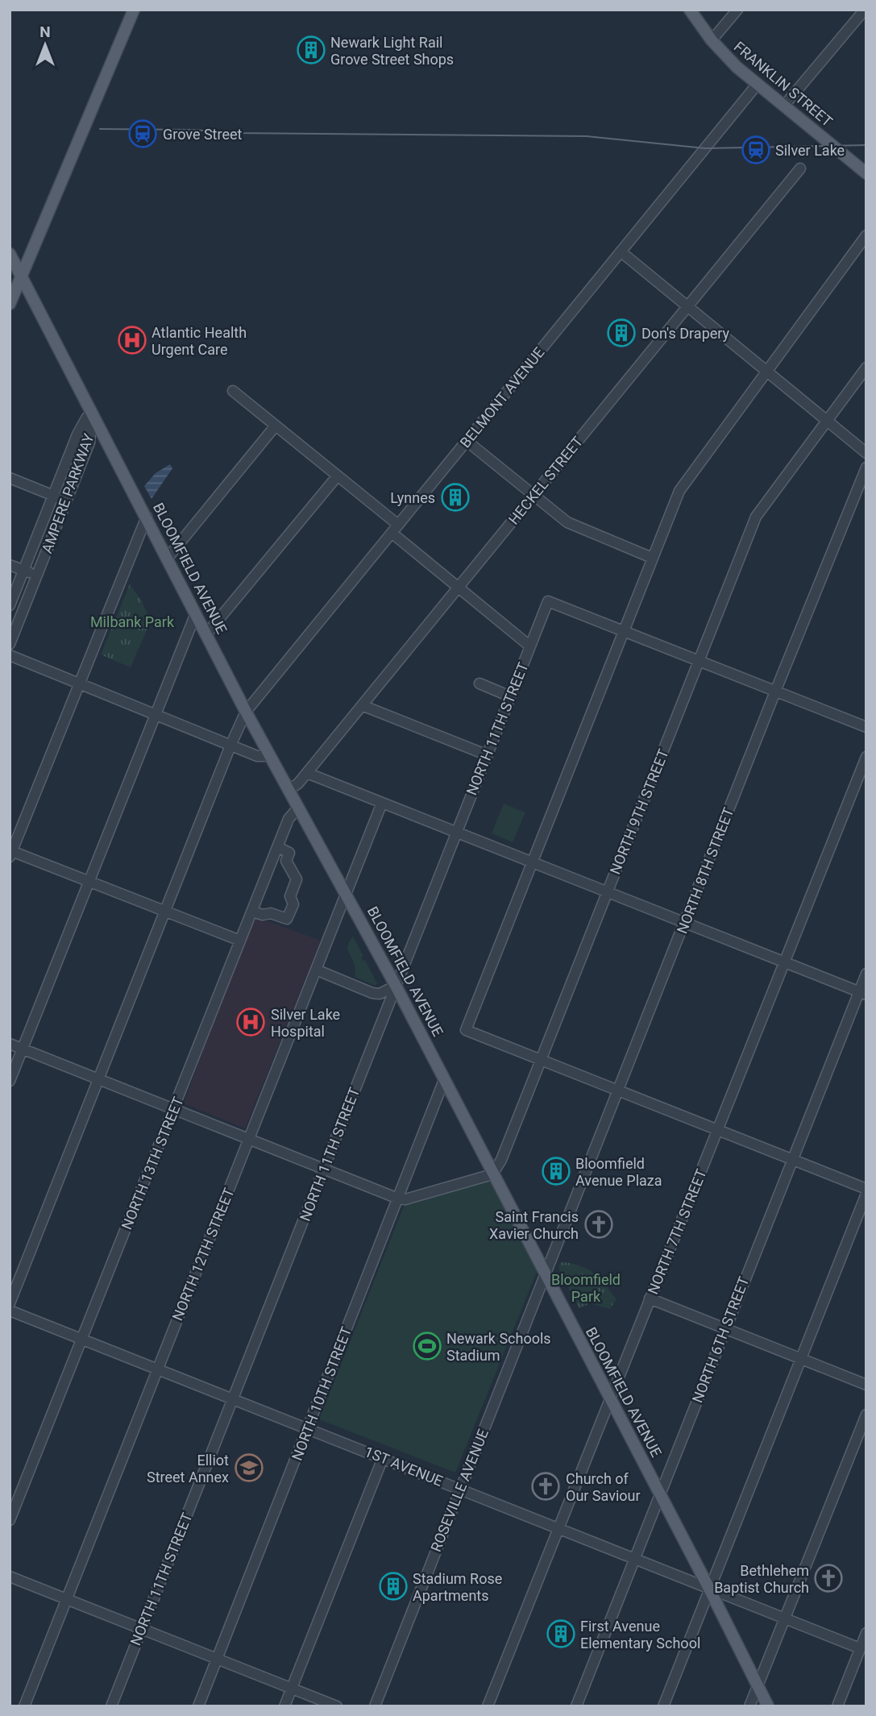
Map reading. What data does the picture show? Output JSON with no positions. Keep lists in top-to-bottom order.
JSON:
{
  "streets": {
    "main road": ["FRANKLIN STREET", "BLOOMFIELD AVENUE"],
    "street": [
      "BELMONT AVENUE",
      "HECKEL STREET",
      "AMPERE PARKWAY",
      "NORTH 11TH STREET",
      "NORTH 9TH STREET",
      "NORTH 8TH STREET",
      "NORTH 13TH STREET",
      "NORTH 7TH STREET",
      "NORTH 12TH STREET",
      "NORTH 6TH STREET",
      "NORTH 10TH STREET",
      "1ST AVENUE",
      "ROSEVILLE AVENUE"
    ]
  },
  "crossings": [
    ["FRANKLIN STREET", "BELMONT AVENUE"],
    ["BELMONT AVENUE", "BLOOMFIELD AVENUE"],
    ["HECKEL STREET", "BLOOMFIELD AVENUE"],
    ["AMPERE PARKWAY", "BLOOMFIELD AVENUE"],
    ["BLOOMFIELD AVENUE", "NORTH 11TH STREET"],
    ["BLOOMFIELD AVENUE", "NORTH 9TH STREET"],
    ["BLOOMFIELD AVENUE", "NORTH 8TH STREET"],
    ["BLOOMFIELD AVENUE", "NORTH 13TH STREET"],
    ["BLOOMFIELD AVENUE", "NORTH 7TH STREET"],
    ["BLOOMFIELD AVENUE", "NORTH 12TH STREET"],
    ["BLOOMFIELD AVENUE", "NORTH 6TH STREET"],
    ["BLOOMFIELD AVENUE", "NORTH 10TH STREET"],
    ["BLOOMFIELD AVENUE", "1ST AVENUE"],
    ["BLOOMFIELD AVENUE", "ROSEVILLE AVENUE"],
    ["NORTH 11TH STREET", "1ST AVENUE"],
    ["NORTH 8TH STREET", "ROSEVILLE AVENUE"],
    ["NORTH 13TH STREET", "1ST AVENUE"],
    ["NORTH 7TH STREET", "1ST AVENUE"],
    ["NORTH 12TH STREET", "1ST AVENUE"],
    ["NORTH 6TH STREET", "1ST AVENUE"],
    ["NORTH 10TH STREET", "1ST AVENUE"],
    ["1ST AVENUE", "ROSEVILLE AVENUE"]
  ],
  "parks": ["Milbank Park", "Bloomfield Park"],
  "places": {
    "building": [
      "Newark Light Rail Grove Street Shops",
      "Don's Drapery",
      "Lynnes",
      "Bloomfield Avenue Plaza",
      "Stadium Rose Apartments",
      "First Avenue Elementary School"
    ],
    "station": ["Grove Street", "Silver Lake"],
    "hospital": ["Atlantic Health Urgent Care", "Silver Lake Hospital"],
    "church": ["Saint Francis Xavier Church", "Church of Our Saviour", "Bethlehem Baptist Church"],
    "sports": ["Newark Schools Stadium"],
    "school or university": ["Elliot Street Annex"]
  },
  "north": "top"
}
